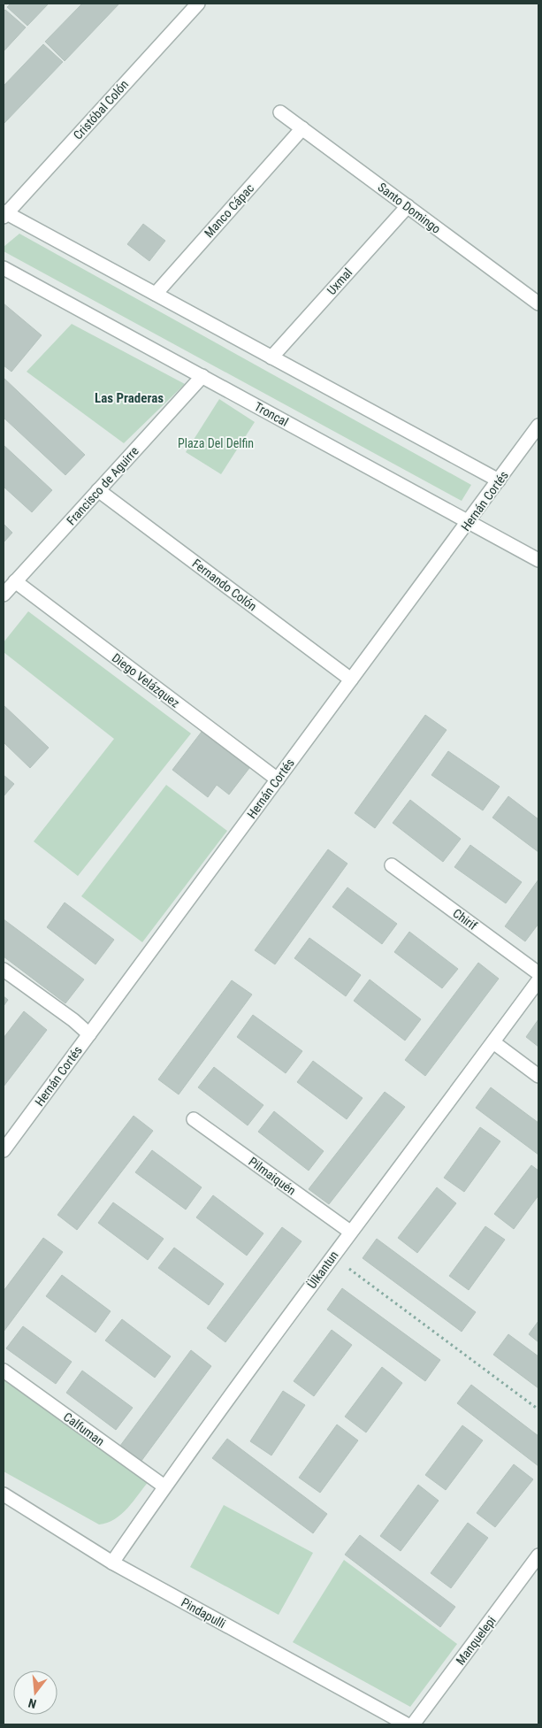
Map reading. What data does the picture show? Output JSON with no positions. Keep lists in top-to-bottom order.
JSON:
{
  "streets": {
    "street": [
      "Cristóbal Colón",
      "Santo Domingo",
      "Manco Cápac",
      "Uxmal",
      "Troncal",
      "Francisco de Aguirre",
      "Hernán Cortés",
      "Fernando Colón",
      "Diego Velázquez",
      "Chirif",
      "Pilmaiquén",
      "Ülkantun",
      "Calfuman",
      "Pindapulli",
      "Manquelepi"
    ]
  },
  "crossings": [
    ["Santo Domingo", "Manco Cápac"],
    ["Santo Domingo", "Uxmal"],
    ["Troncal", "Francisco de Aguirre"],
    ["Troncal", "Hernán Cortés"],
    ["Francisco de Aguirre", "Fernando Colón"],
    ["Francisco de Aguirre", "Diego Velázquez"],
    ["Hernán Cortés", "Fernando Colón"],
    ["Hernán Cortés", "Diego Velázquez"],
    ["Pilmaiquén", "Ülkantun"],
    ["Ülkantun", "Calfuman"],
    ["Ülkantun", "Pindapulli"]
  ],
  "districts": ["Las Praderas"],
  "parks": ["Plaza Del Delfin"],
  "north": "bottom"
}
